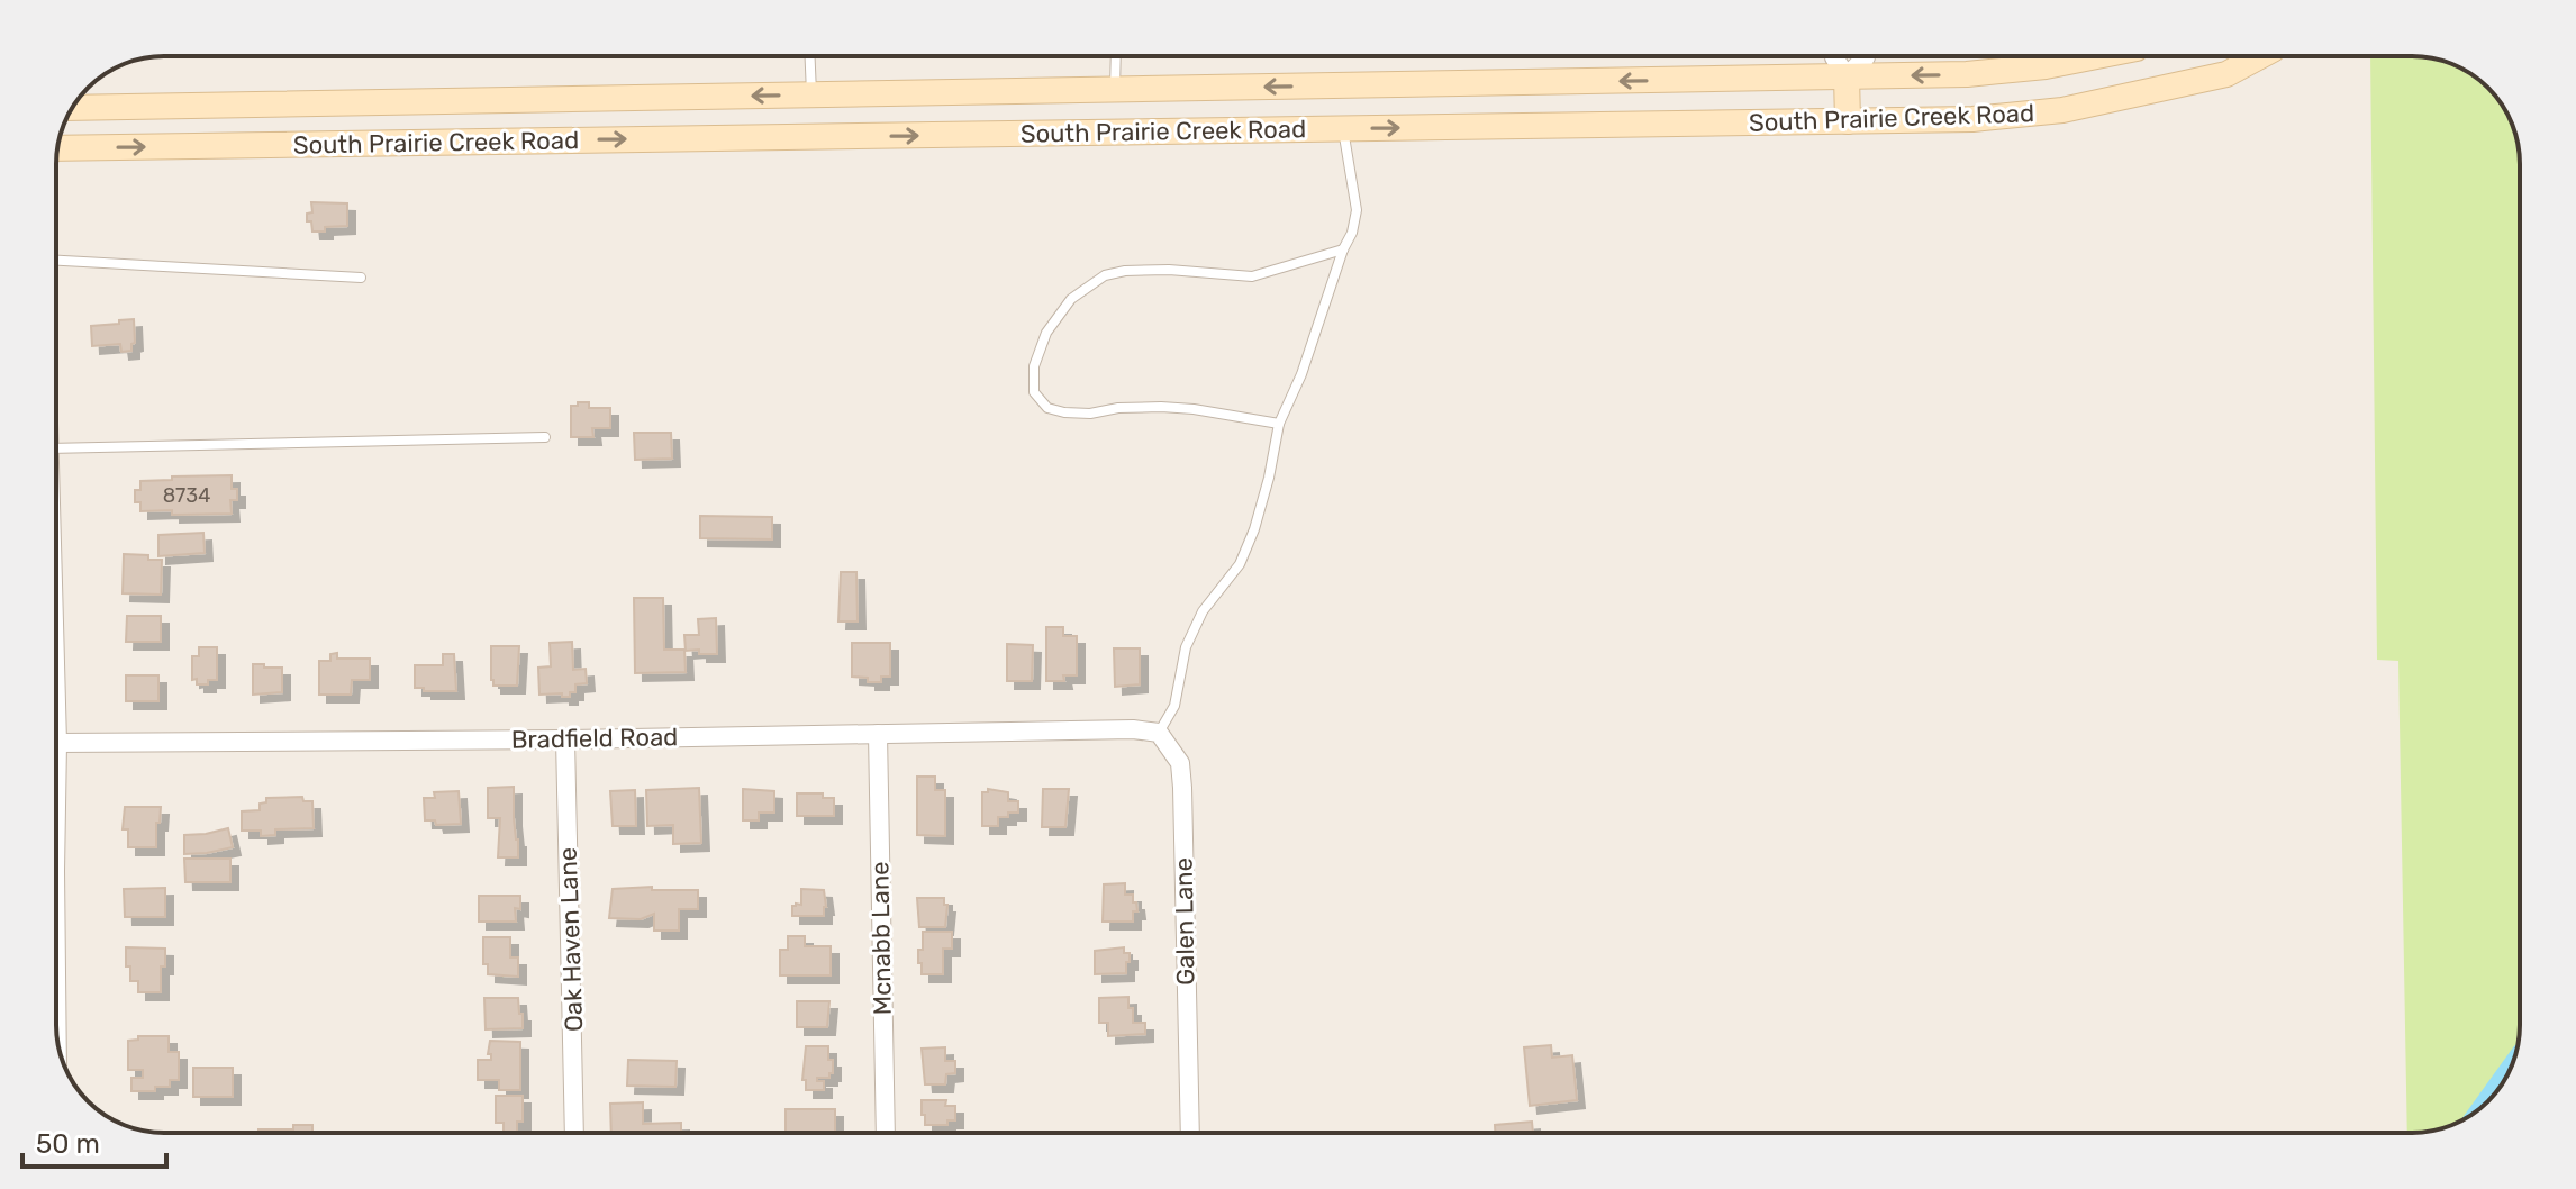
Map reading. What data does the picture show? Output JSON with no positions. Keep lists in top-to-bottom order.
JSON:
{
  "streets": {
    "main road": ["South Prairie Creek Road"],
    "street": [
      "Bradfield Road",
      "Galen Lane",
      "Mcnabb Lane",
      "Oak Haven Lane"
    ]
  },
  "crossings": [
    ["Bradfield Road", "Galen Lane"],
    ["Bradfield Road", "Mcnabb Lane"],
    ["Bradfield Road", "Oak Haven Lane"]
  ],
  "house_numbers": ["8734"],
  "scale_bar": "50 m"
}
